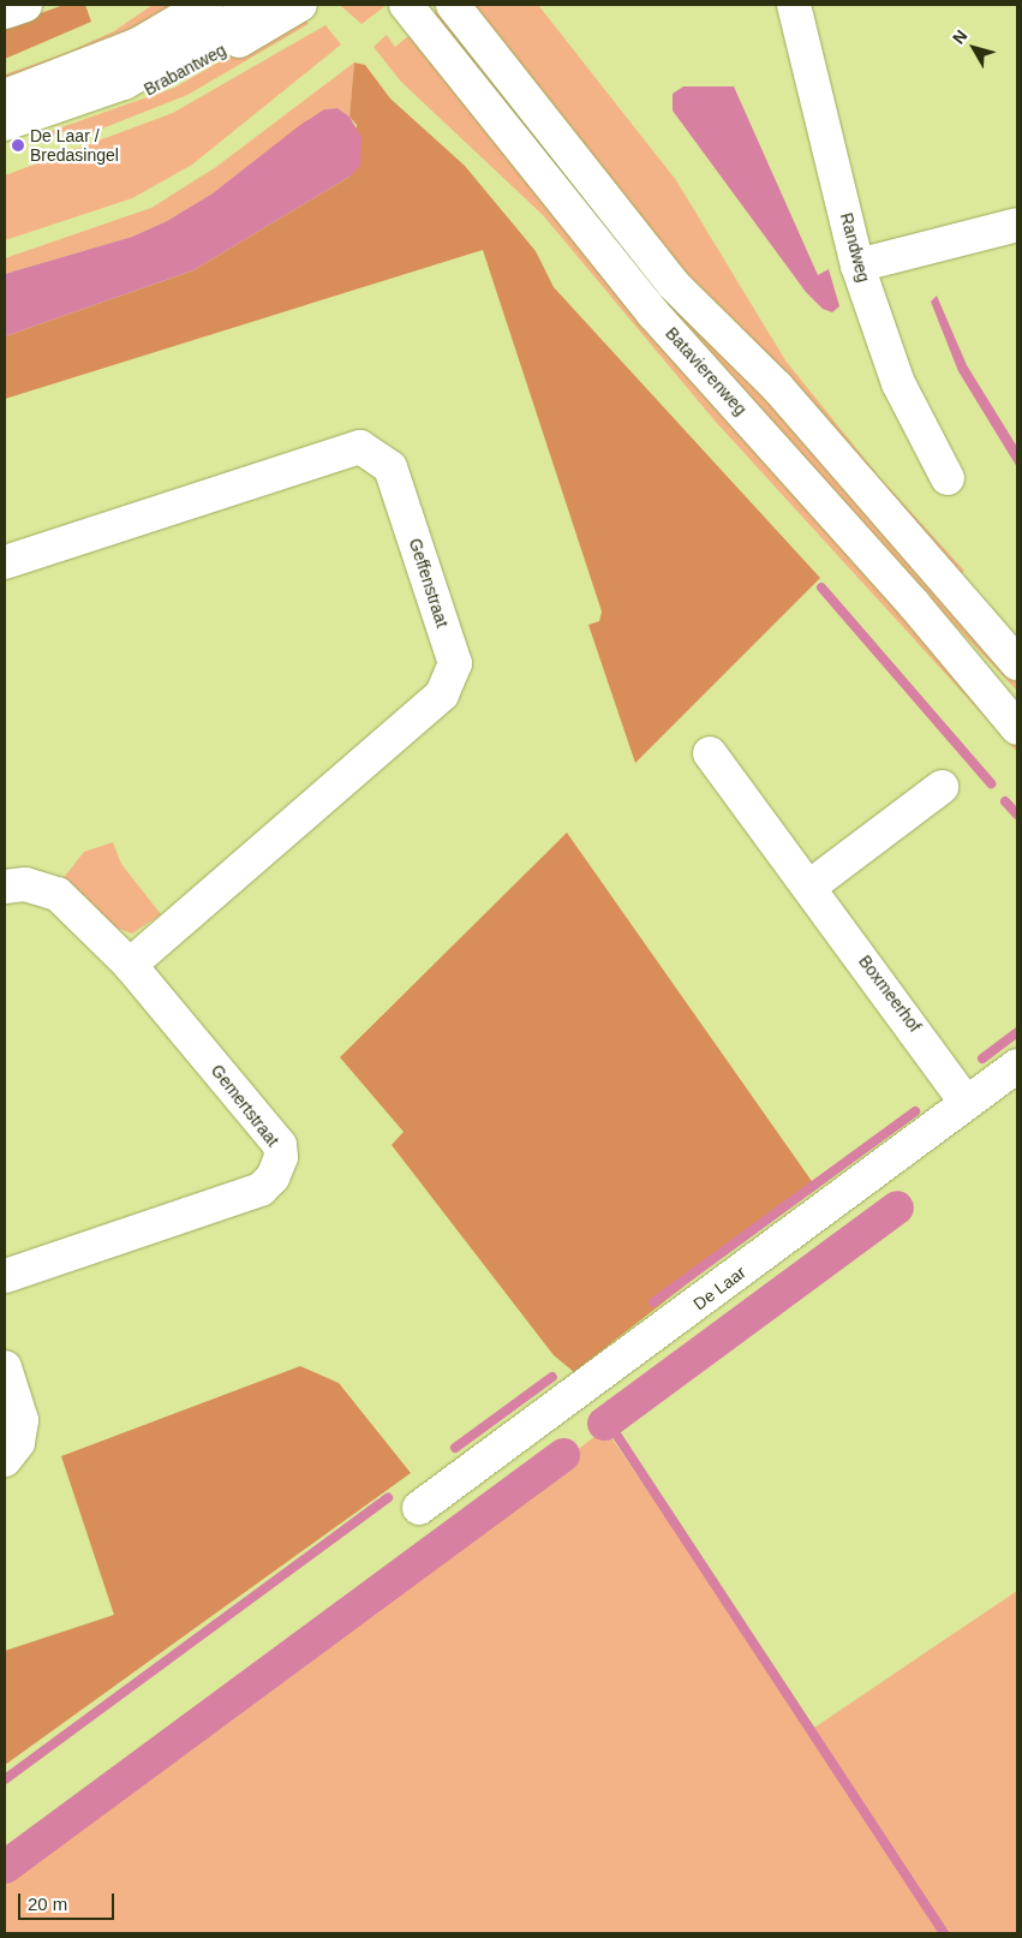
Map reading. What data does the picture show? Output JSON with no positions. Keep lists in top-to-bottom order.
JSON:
{
  "streets": {
    "street": [
      "Brabantweg",
      "Randweg",
      "Batavierenweg",
      "Geffenstraat",
      "Boxmeerhof",
      "Gemertstraat",
      "De Laar"
    ]
  },
  "crossings": [
    ["Geffenstraat", "Gemertstraat"],
    ["Boxmeerhof", "De Laar"]
  ],
  "places": ["De Laar / Bredasingel"],
  "scale_bar": "20 m",
  "north": "top left"
}
